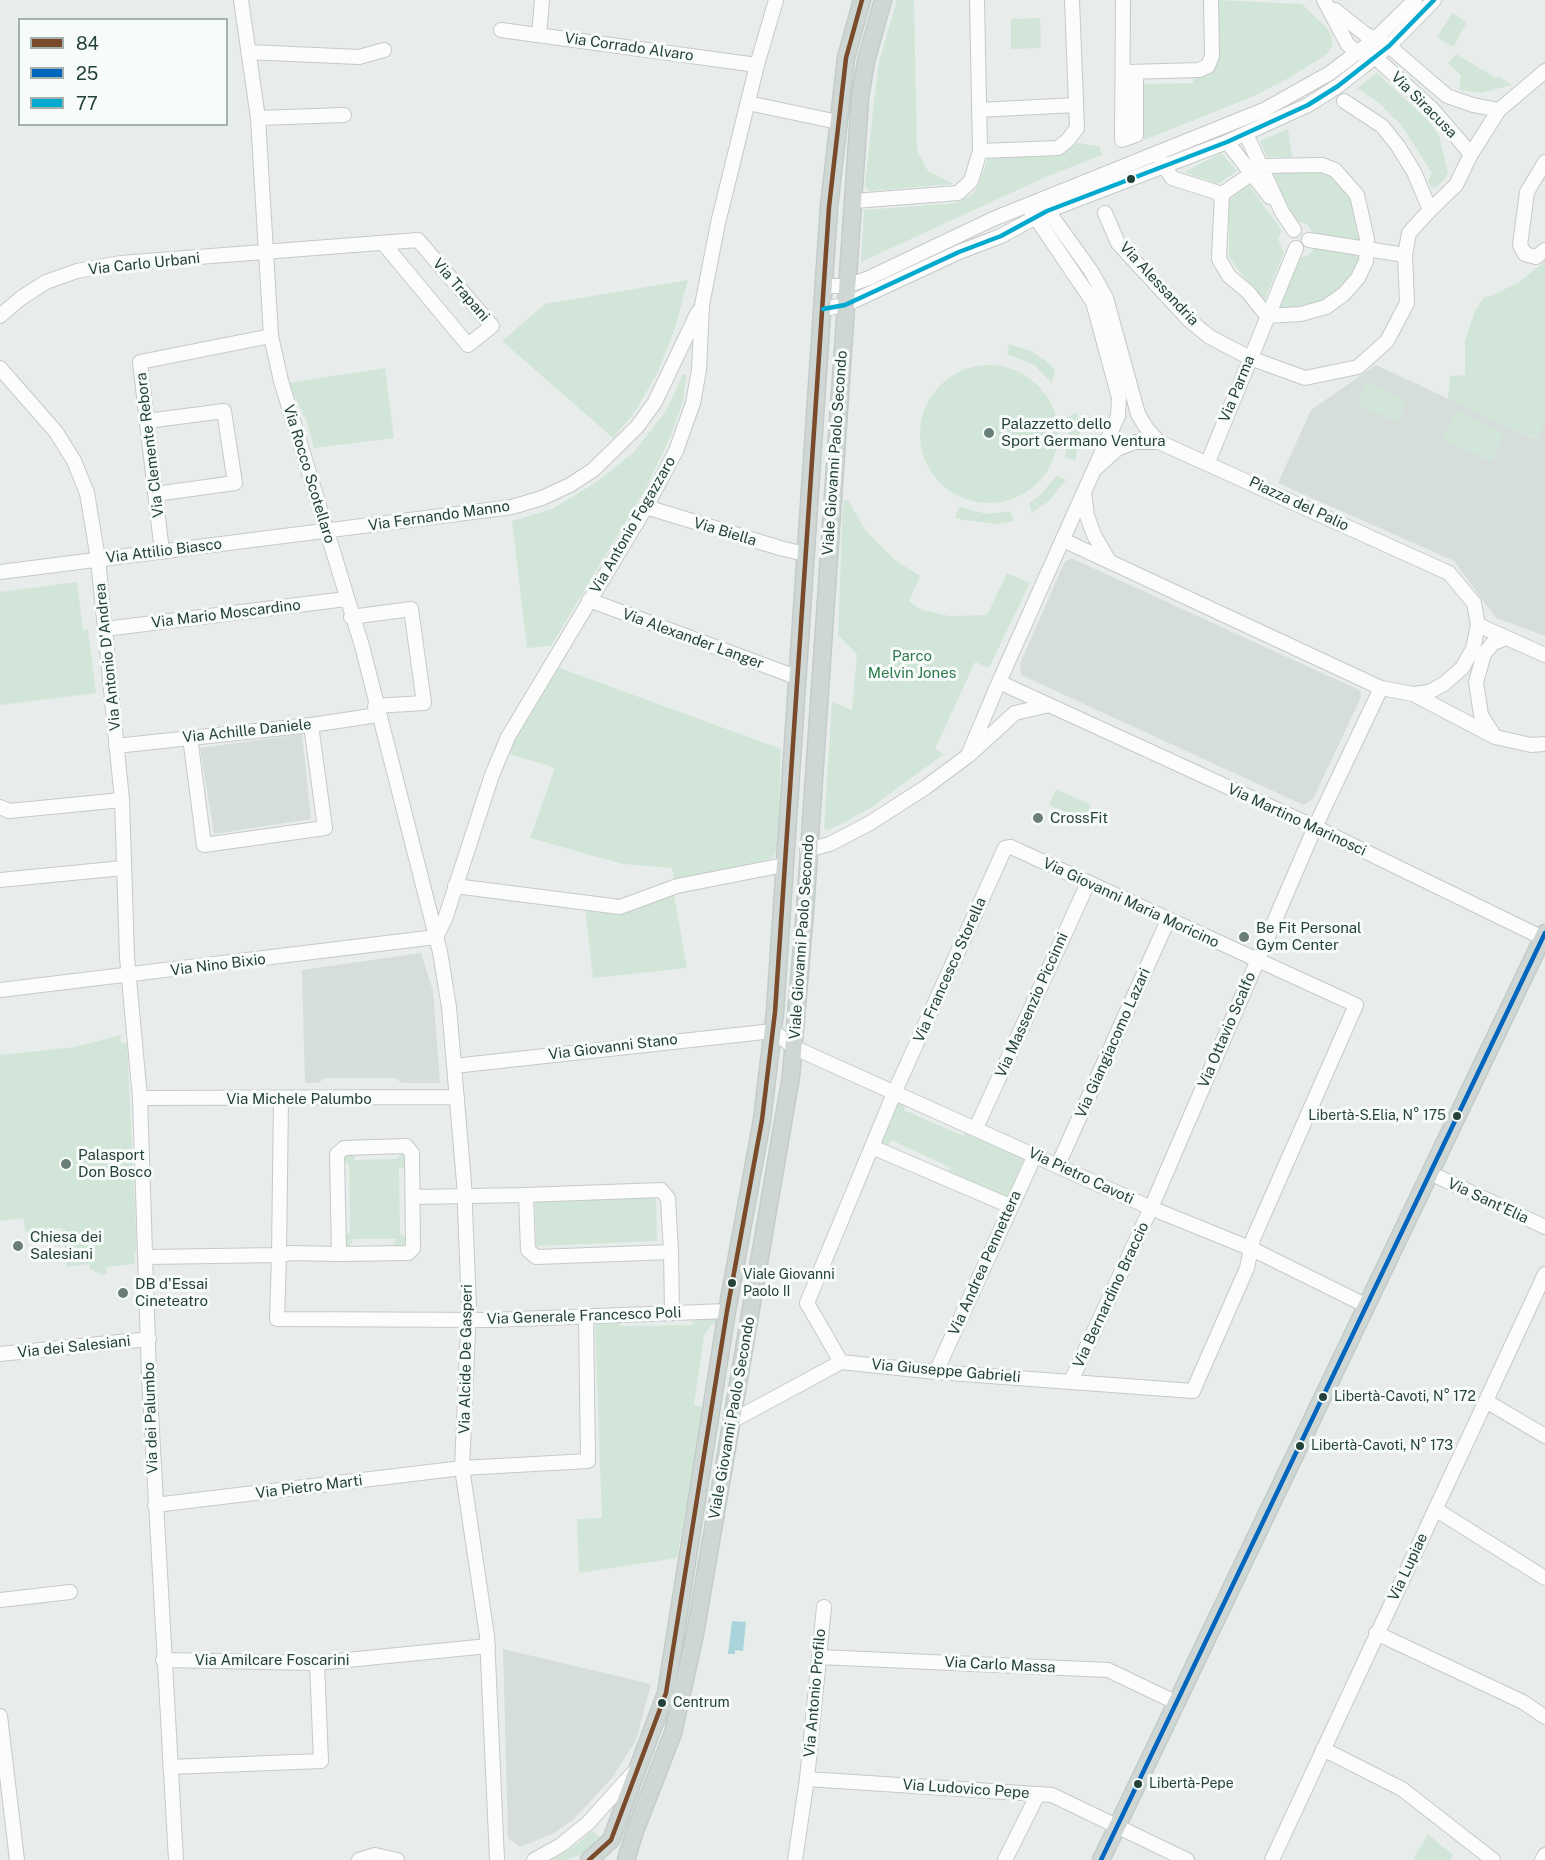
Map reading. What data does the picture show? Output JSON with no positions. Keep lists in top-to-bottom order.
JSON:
{
  "streets": {
    "main road": ["Viale Giovanni Paolo Secondo"],
    "street": [
      "Via Corrado Alvaro",
      "Via Siracusa",
      "Via Carlo Urbani",
      "Via Alessandria",
      "Via Trapani",
      "Via Parma",
      "Via Clemente Rebora",
      "Via Rocco Scotellaro",
      "Piazza del Palio",
      "Via Fernando Manno",
      "Via Antonio Fogazzaro",
      "Via Biella",
      "Via Attilio Biasco",
      "Via Mario Moscardino",
      "Via Alexander Langer",
      "Via Antonio D'Andrea",
      "Via Achille Daniele",
      "Via Martino Marinosci",
      "Via Giovanni Maria Moricino",
      "Via Nino Bixio",
      "Via Francesco Storella",
      "Via Massenzio Piccinni",
      "Via Ottavio Scalfo",
      "Via Giangiacomo Lazari",
      "Via Giovanni Stano",
      "Via Michele Palumbo",
      "Via Pietro Cavoti",
      "Via Sant'Elia",
      "Via Andrea Pennettera",
      "Via Bernardino Braccio",
      "Via Generale Francesco Poli",
      "Via dei Salesiani",
      "Via Alcide De Gasperi",
      "Via Giuseppe Gabrieli",
      "Via dei Palumbo",
      "Via Pietro Marti",
      "Via Lupiae",
      "Via Amilcare Foscarini",
      "Via Carlo Massa",
      "Via Antonio Profilo",
      "Via Ludovico Pepe"
    ]
  },
  "crossings": [
    ["Via Corrado Alvaro", "Via Antonio Fogazzaro"],
    ["Via Siracusa", "Via Alessandria"],
    ["Via Carlo Urbani", "Via Trapani"],
    ["Via Carlo Urbani", "Via Rocco Scotellaro"],
    ["Via Alessandria", "Via Parma"],
    ["Via Trapani", "Via Rocco Scotellaro"],
    ["Via Parma", "Piazza del Palio"],
    ["Via Clemente Rebora", "Via Rocco Scotellaro"],
    ["Via Clemente Rebora", "Via Attilio Biasco"],
    ["Viale Giovanni Paolo Secondo", "Via Biella"],
    ["Viale Giovanni Paolo Secondo", "Via Alexander Langer"],
    ["Viale Giovanni Paolo Secondo", "Via Giovanni Stano"],
    ["Viale Giovanni Paolo Secondo", "Via Pietro Cavoti"],
    ["Viale Giovanni Paolo Secondo", "Via Generale Francesco Poli"],
    ["Via Rocco Scotellaro", "Via Fernando Manno"],
    ["Via Rocco Scotellaro", "Via Attilio Biasco"],
    ["Via Rocco Scotellaro", "Via Mario Moscardino"],
    ["Via Rocco Scotellaro", "Via Achille Daniele"],
    ["Via Rocco Scotellaro", "Via Nino Bixio"],
    ["Via Rocco Scotellaro", "Via Alcide De Gasperi"],
    ["Piazza del Palio", "Via Martino Marinosci"],
    ["Via Fernando Manno", "Via Antonio Fogazzaro"],
    ["Via Fernando Manno", "Via Attilio Biasco"],
    ["Via Antonio Fogazzaro", "Via Biella"],
    ["Via Antonio Fogazzaro", "Via Alexander Langer"],
    ["Via Attilio Biasco", "Via Antonio D'Andrea"],
    ["Via Mario Moscardino", "Via Antonio D'Andrea"],
    ["Via Antonio D'Andrea", "Via Achille Daniele"],
    ["Via Antonio D'Andrea", "Via Nino Bixio"],
    ["Via Antonio D'Andrea", "Via dei Palumbo"],
    ["Via Martino Marinosci", "Via Ottavio Scalfo"],
    ["Via Giovanni Maria Moricino", "Via Francesco Storella"],
    ["Via Giovanni Maria Moricino", "Via Massenzio Piccinni"],
    ["Via Giovanni Maria Moricino", "Via Ottavio Scalfo"],
    ["Via Giovanni Maria Moricino", "Via Giangiacomo Lazari"],
    ["Via Giovanni Maria Moricino", "Via Pietro Cavoti"],
    ["Via Giovanni Maria Moricino", "Via Giuseppe Gabrieli"],
    ["Via Nino Bixio", "Via Alcide De Gasperi"],
    ["Via Nino Bixio", "Via dei Palumbo"],
    ["Via Francesco Storella", "Via Pietro Cavoti"],
    ["Via Massenzio Piccinni", "Via Pietro Cavoti"],
    ["Via Ottavio Scalfo", "Via Pietro Cavoti"],
    ["Via Ottavio Scalfo", "Via Bernardino Braccio"],
    ["Via Giangiacomo Lazari", "Via Pietro Cavoti"],
    ["Via Giovanni Stano", "Via Pietro Cavoti"],
    ["Via Giovanni Stano", "Via Alcide De Gasperi"],
    ["Via Michele Palumbo", "Via Alcide De Gasperi"],
    ["Via Michele Palumbo", "Via dei Palumbo"],
    ["Via Pietro Cavoti", "Via Andrea Pennettera"],
    ["Via Pietro Cavoti", "Via Bernardino Braccio"],
    ["Via Pietro Cavoti", "Via Giuseppe Gabrieli"],
    ["Via Andrea Pennettera", "Via Giuseppe Gabrieli"],
    ["Via Bernardino Braccio", "Via Giuseppe Gabrieli"],
    ["Via Generale Francesco Poli", "Via Alcide De Gasperi"],
    ["Via Generale Francesco Poli", "Via Pietro Marti"],
    ["Via dei Salesiani", "Via dei Palumbo"],
    ["Via Alcide De Gasperi", "Via Pietro Marti"],
    ["Via Alcide De Gasperi", "Via Amilcare Foscarini"],
    ["Via dei Palumbo", "Via Pietro Marti"],
    ["Via dei Palumbo", "Via Amilcare Foscarini"],
    ["Via Carlo Massa", "Via Antonio Profilo"],
    ["Via Antonio Profilo", "Via Ludovico Pepe"]
  ],
  "parks": ["Parco Melvin Jones"],
  "places": [
    "Palazzetto dello Sport Germano Ventura",
    "CrossFit",
    "Be Fit Personal Gym Center",
    "Libertà-S.Elia, N° 175",
    "Palasport Don Bosco",
    "Chiesa dei Salesiani",
    "Viale Giovanni Paolo II",
    "DB d'Essai Cineteatro",
    "Libertà-Cavoti, N° 172",
    "Libertà-Cavoti, N° 173",
    "Centrum",
    "Libertà-Pepe"
  ],
  "lines": ["transit line 84", "transit line 77", "transit line 25"],
  "legend": ["84", "25", "77"]
}
